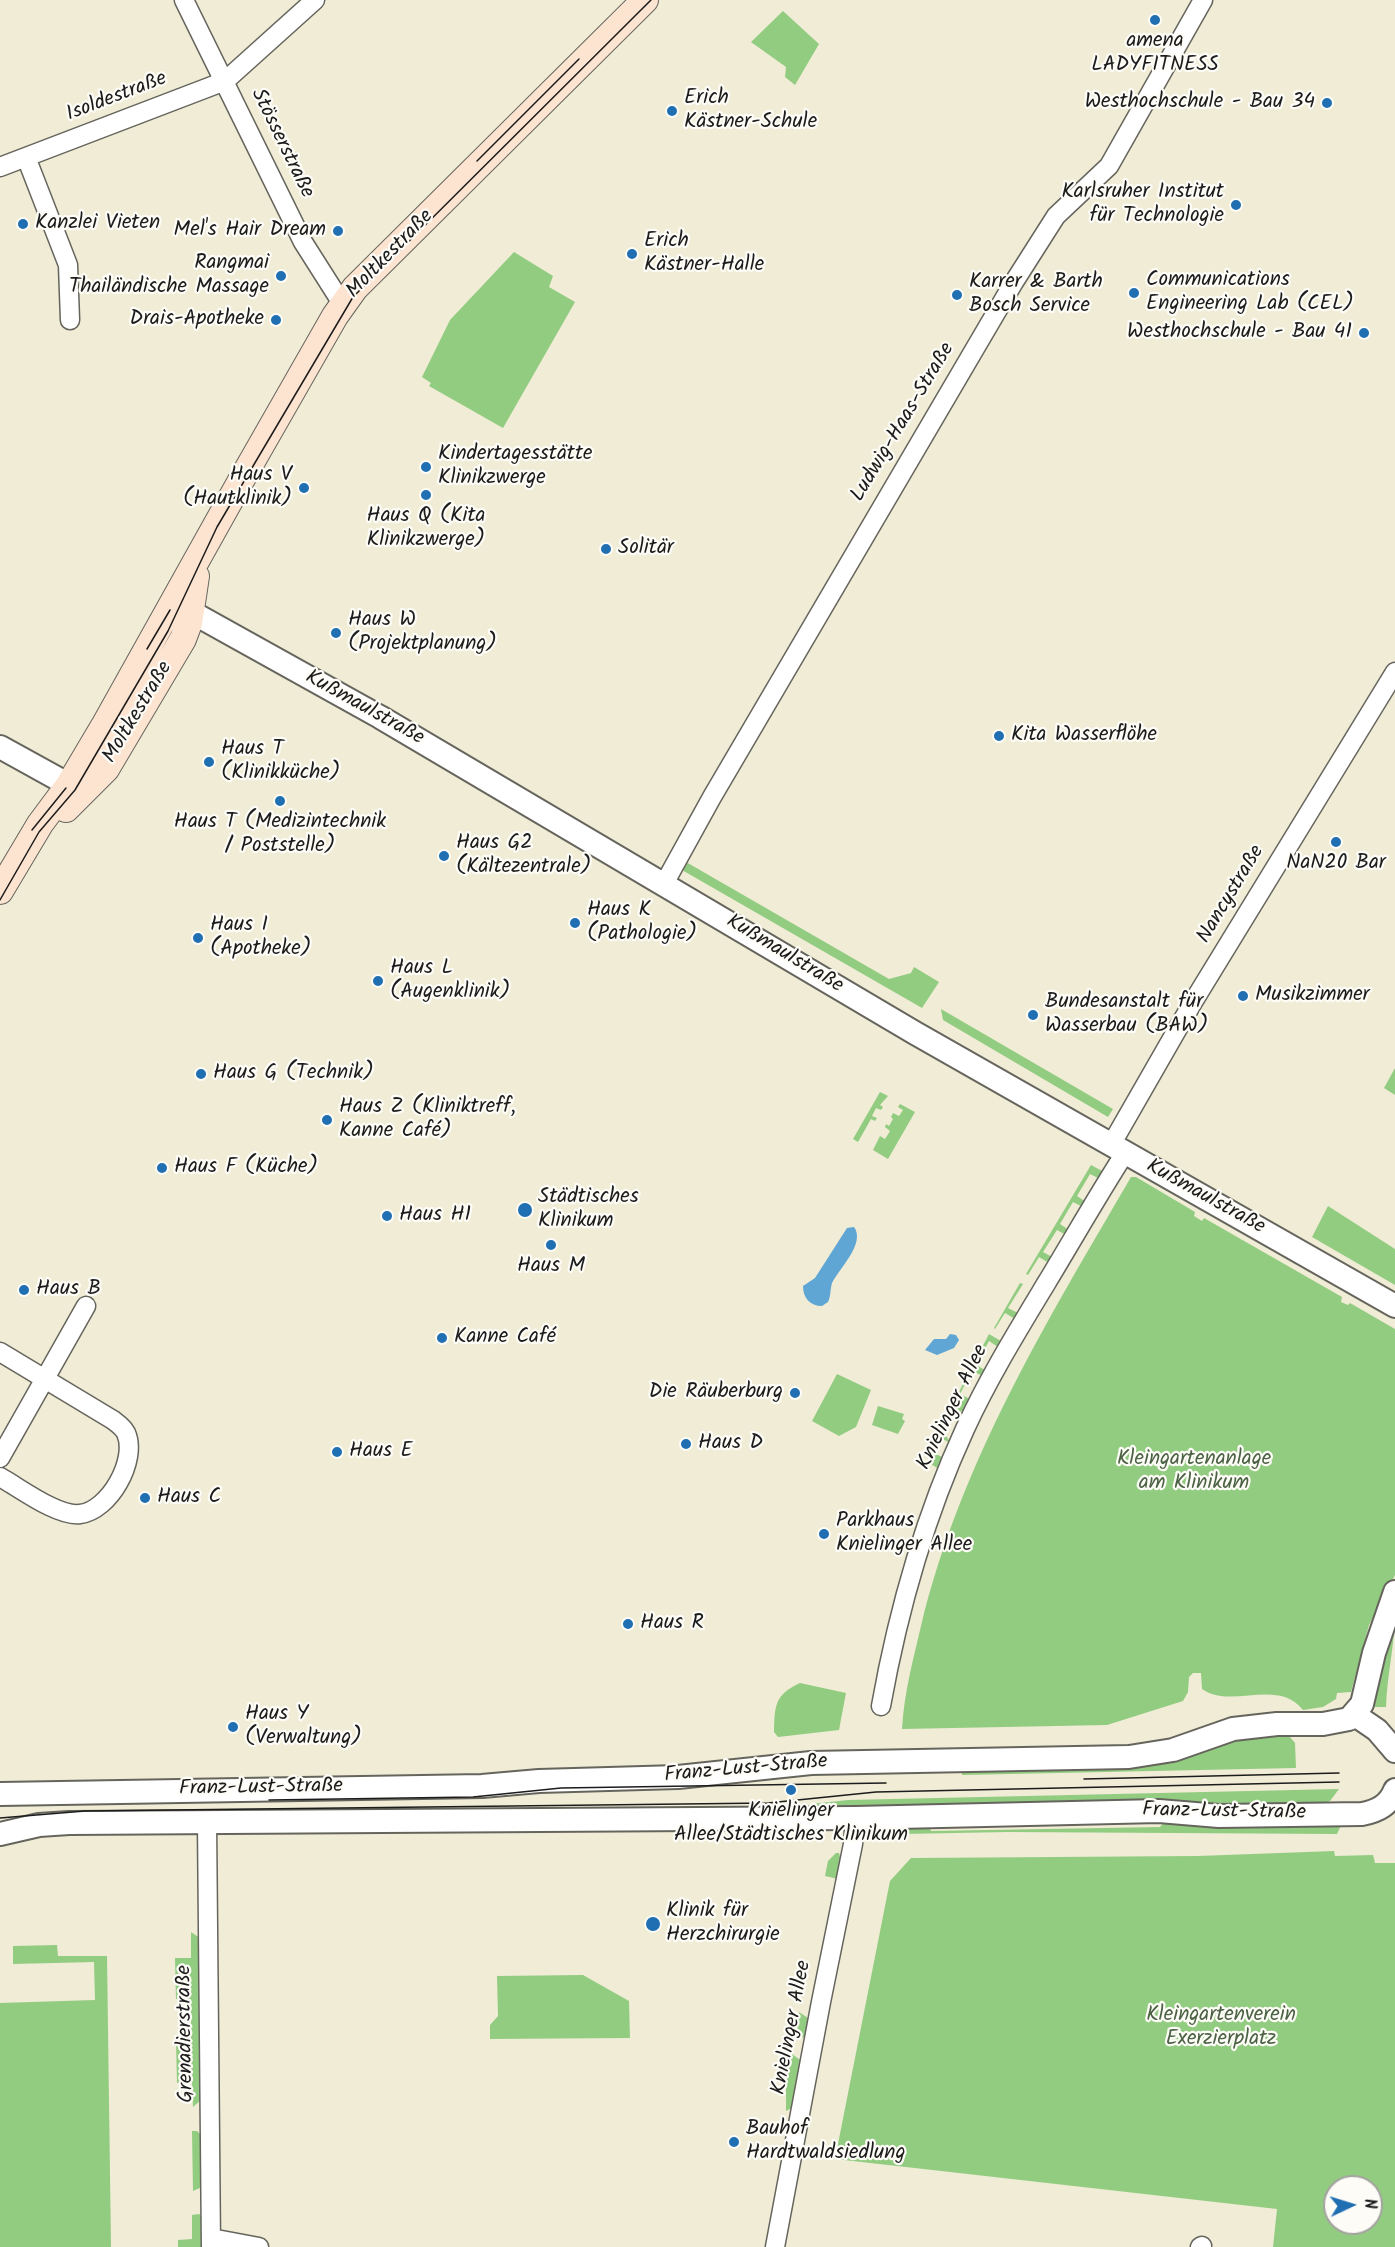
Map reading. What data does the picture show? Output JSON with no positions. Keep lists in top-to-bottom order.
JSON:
{
  "streets": {
    "main road": ["Moltkestraße"],
    "street": [
      "Isoldestraße",
      "Stösserstraße",
      "Ludwig-Haas-Straße",
      "Kußmaulstraße",
      "Nancystraße",
      "Knielinger Allee",
      "Franz-Lust-Straße",
      "Grenadierstraße"
    ]
  },
  "crossings": [
    ["Isoldestraße", "Stösserstraße"],
    ["Stösserstraße", "Moltkestraße"],
    ["Moltkestraße", "Kußmaulstraße"],
    ["Ludwig-Haas-Straße", "Kußmaulstraße"],
    ["Kußmaulstraße", "Nancystraße"],
    ["Kußmaulstraße", "Knielinger Allee"],
    ["Nancystraße", "Knielinger Allee"],
    ["Knielinger Allee", "Franz-Lust-Straße"],
    ["Franz-Lust-Straße", "Grenadierstraße"]
  ],
  "parks": ["Kleingartenanlage am Klinikum", "Kleingartenverein Exerzierplatz"],
  "places": [
    "amena LADYFITNESS",
    "Westhochschule - Bau 34",
    "Erich Kästner-Schule",
    "Karlsruher Institut für Technologie",
    "Kanzlei Vieten",
    "Mel's Hair Dream",
    "Erich Kästner-Halle",
    "Rangmai Thailändische Massage",
    "Communications Engineering Lab (CEL)",
    "Karrer & Barth Bosch Service",
    "Drais-Apotheke",
    "Westhochschule - Bau 41",
    "Kindertagesstätte Klinikzwerge",
    "Haus V (Hautklinik)",
    "Haus Q (Kita Klinikzwerge)",
    "Solitär",
    "Haus W (Projektplanung)",
    "Kita Wasserflöhe",
    "Haus T (Klinikküche)",
    "Haus T (Medizintechnik / Poststelle)",
    "NaN20 Bar",
    "Haus G2 (Kältezentrale)",
    "Haus K (Pathologie)",
    "Haus I (Apotheke)",
    "Haus L (Augenklinik)",
    "Musikzimmer",
    "Bundesanstalt für Wasserbau (BAW)",
    "Haus G (Technik)",
    "Haus Z (Kliniktreff, Kanne Café)",
    "Haus F (Küche)",
    "Städtisches Klinikum",
    "Haus H1",
    "Haus M",
    "Haus B",
    "Kanne Café",
    "Die Räuberburg",
    "Haus D",
    "Haus E",
    "Haus C",
    "Parkhaus Knielinger Allee",
    "Haus R",
    "Haus Y (Verwaltung)",
    "Knielinger Allee/Städtisches Klinikum",
    "Klinik für Herzchirurgie",
    "Bauhof Hardtwaldsiedlung"
  ],
  "north": "right"
}
